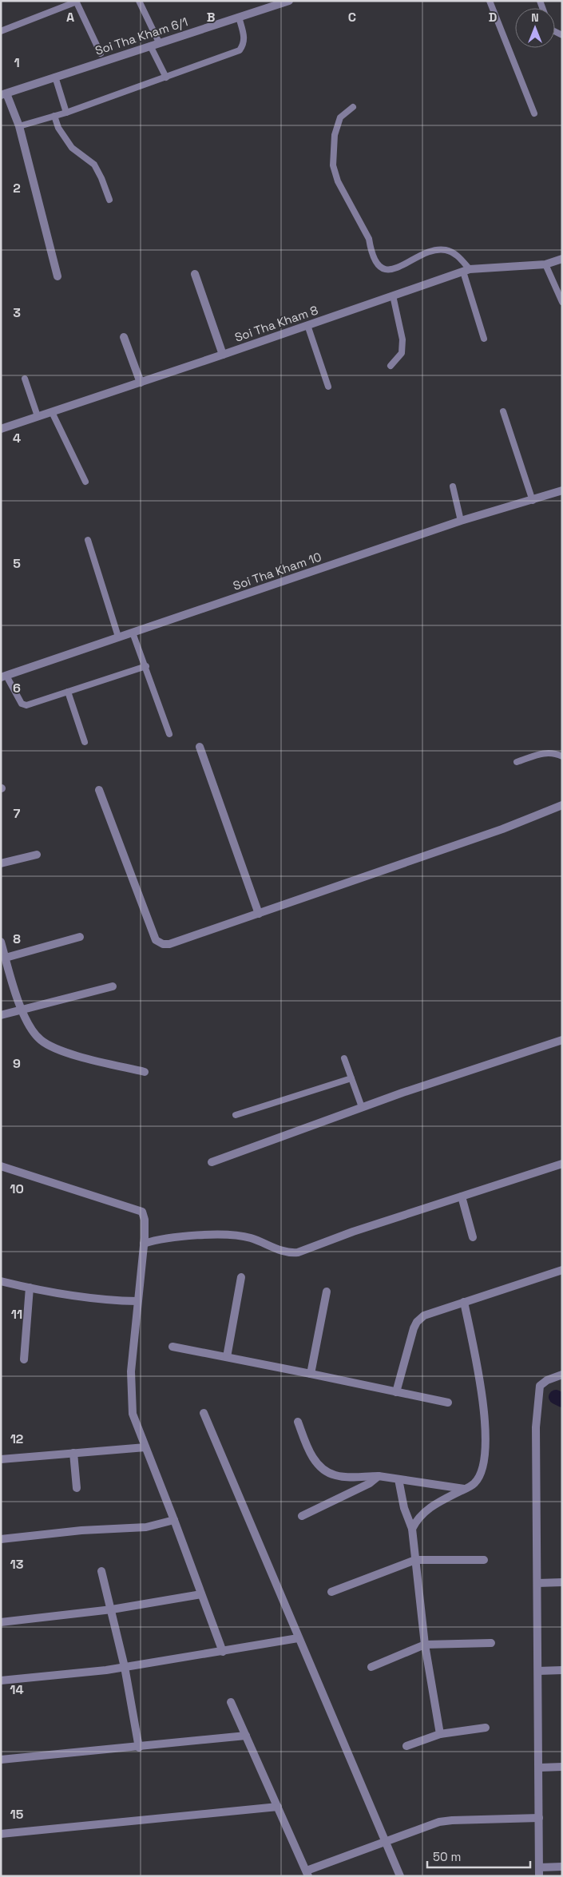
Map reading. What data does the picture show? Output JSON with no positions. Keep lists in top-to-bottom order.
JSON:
{
  "streets": {
    "street": ["Soi Tha Kham 6/1", "Soi Tha Kham 8", "Soi Tha Kham 10"]
  },
  "scale_bar": "50 m",
  "north": "top",
  "grid": {
    "columns": [
      "A",
      "B",
      "C",
      "D"
    ],
    "rows": [
      "1",
      "2",
      "3",
      "4",
      "5",
      "6",
      "7",
      "8",
      "9",
      "10",
      "11",
      "12",
      "13",
      "14",
      "15"
    ]
  }
}
